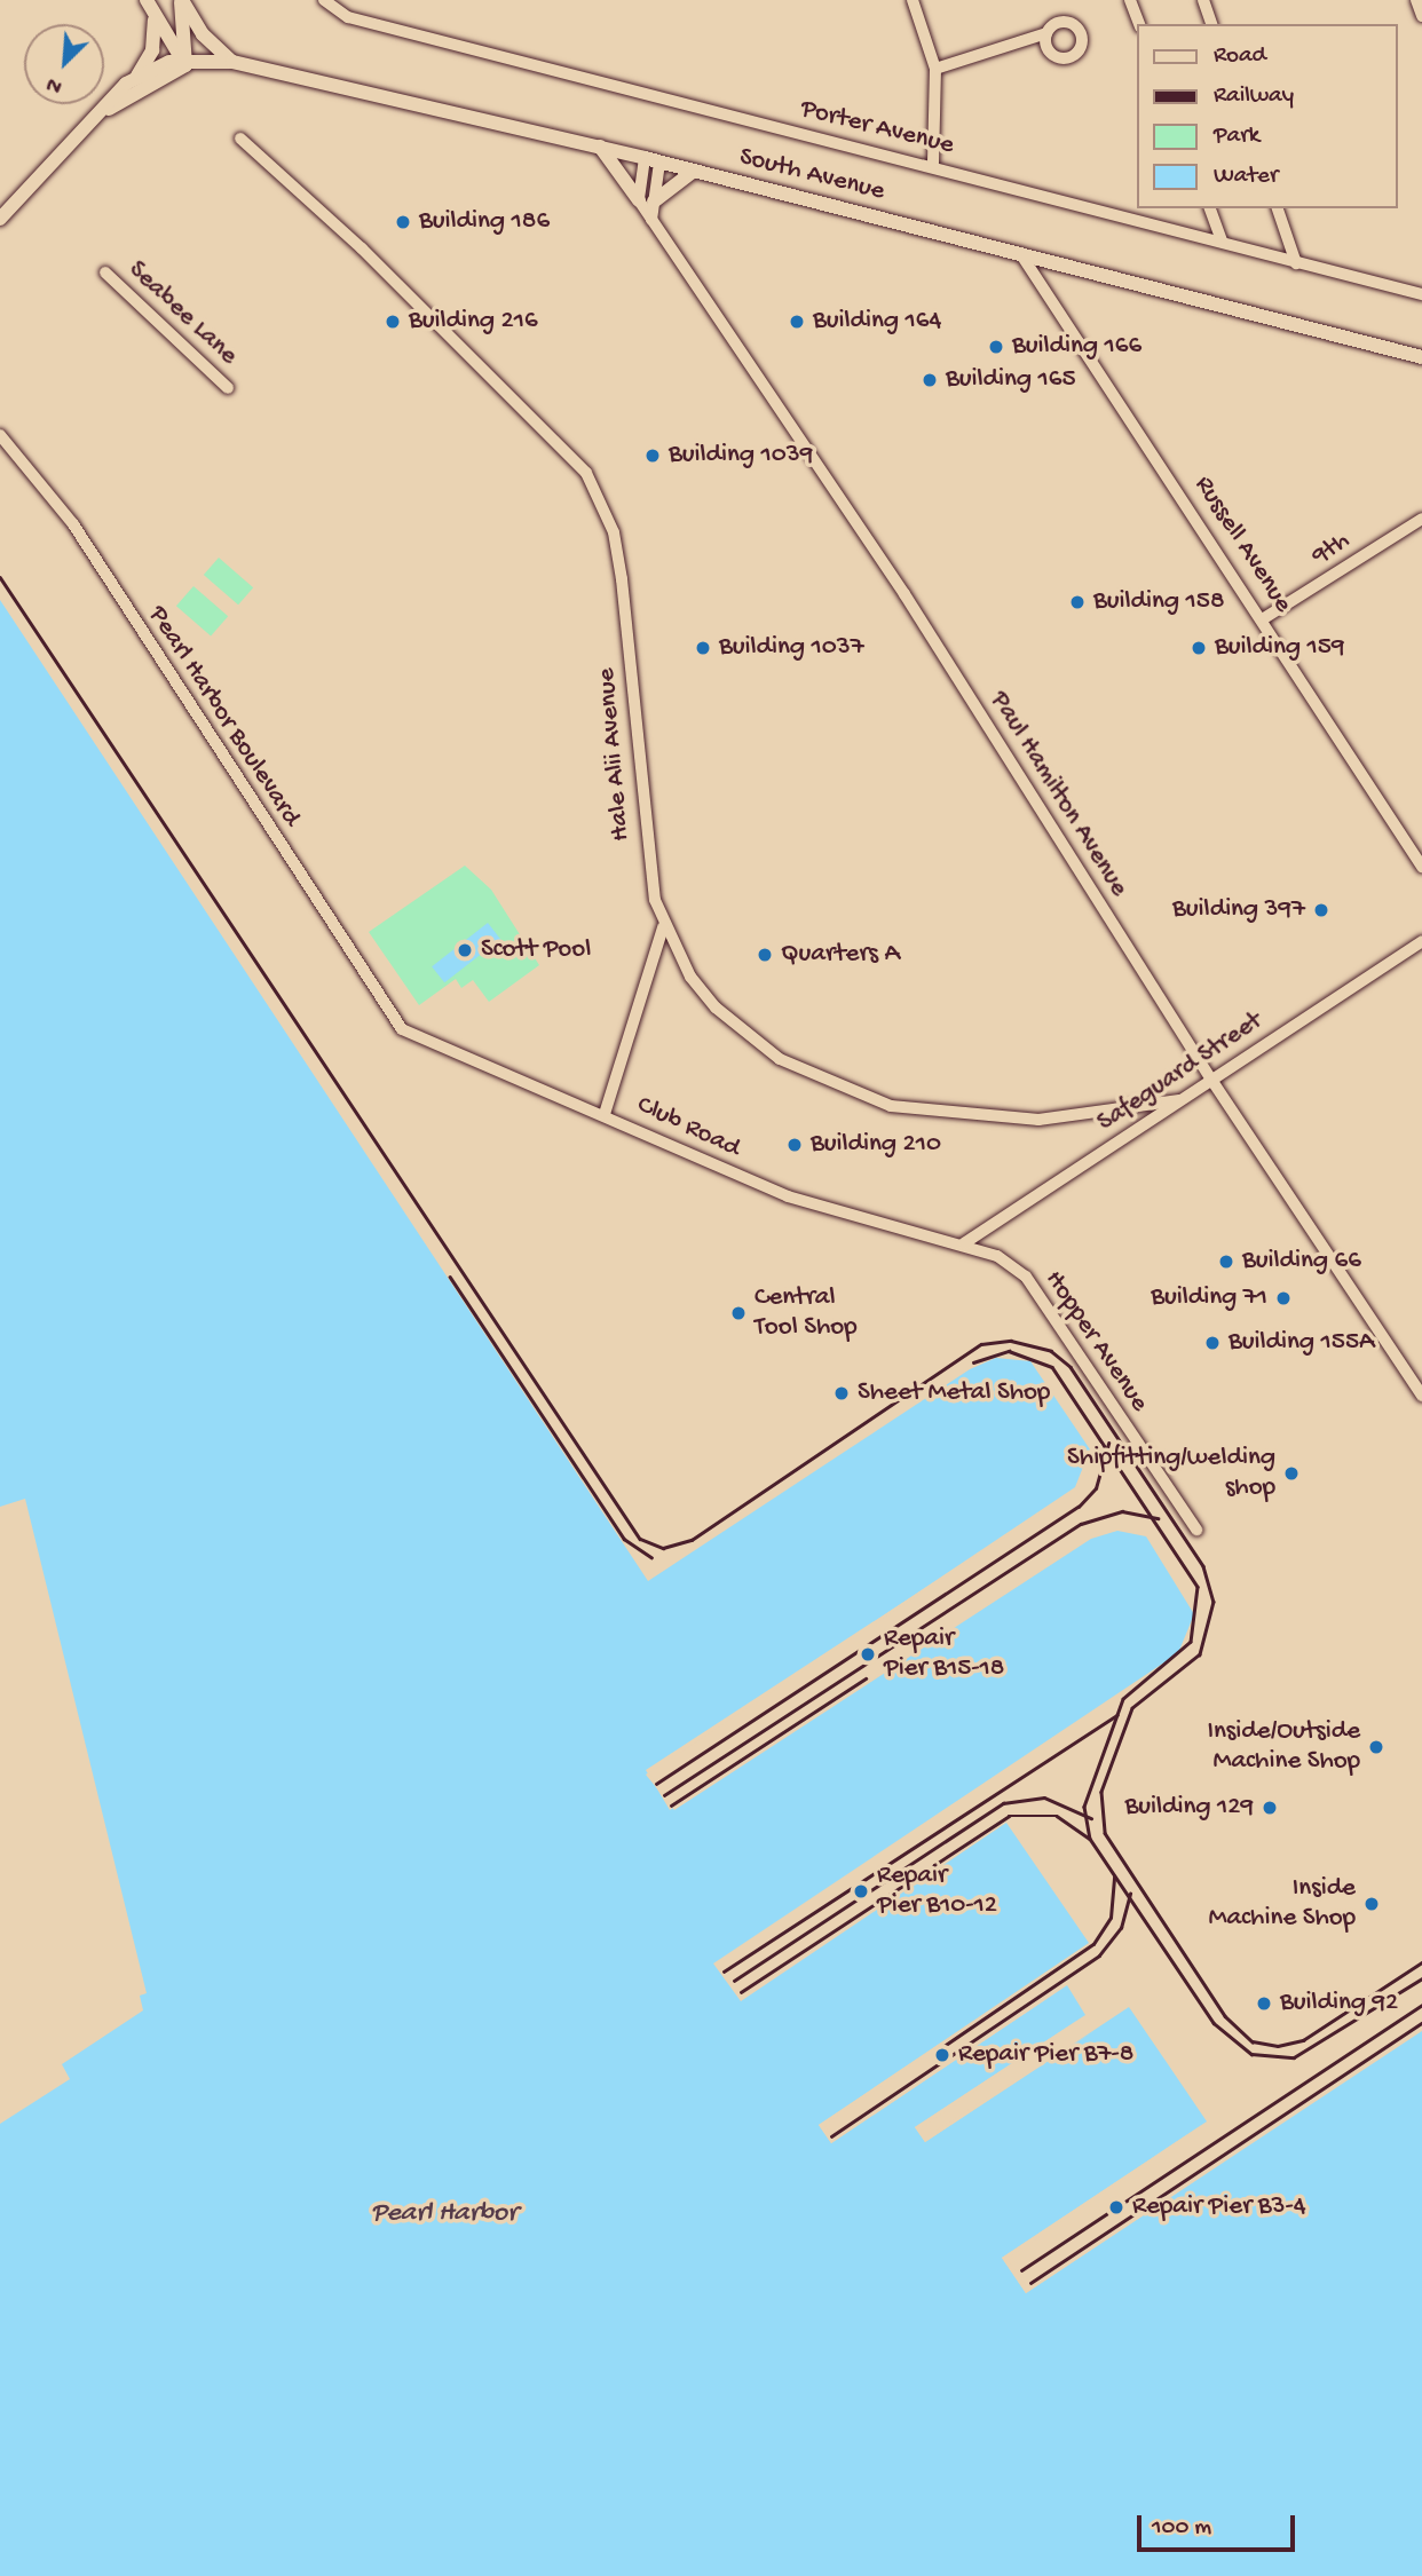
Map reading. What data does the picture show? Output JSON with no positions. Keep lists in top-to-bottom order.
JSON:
{
  "streets": {
    "street": [
      "Porter Avenue",
      "South Avenue",
      "Seabee Lane",
      "Russell Avenue",
      "9th",
      "Pearl Harbor Boulevard",
      "Hale Alii Avenue",
      "Paul Hamilton Avenue",
      "Safeguard Street",
      "Club Road",
      "Hopper Avenue"
    ]
  },
  "crossings": [
    ["South Avenue", "Russell Avenue"],
    ["Russell Avenue", "9th"],
    ["Pearl Harbor Boulevard", "Club Road"],
    ["Hale Alii Avenue", "Safeguard Street"],
    ["Paul Hamilton Avenue", "Safeguard Street"],
    ["Safeguard Street", "Club Road"],
    ["Safeguard Street", "Hopper Avenue"],
    ["Club Road", "Hopper Avenue"]
  ],
  "water": ["Pearl Harbor"],
  "places": [
    "Building 186",
    "Building 216",
    "Building 164",
    "Building 166",
    "Building 165",
    "Building 1039",
    "Building 158",
    "Building 1037",
    "Building 159",
    "Building 397",
    "Scott Pool",
    "Quarters A",
    "Building 210",
    "Building 66",
    "Building 71",
    "Central Tool Shop",
    "Building 155A",
    "Sheet Metal Shop",
    "Shipfitting/welding shop",
    "Repair Pier B15-18",
    "Inside/Outside Machine Shop",
    "Building 129",
    "Repair Pier B10-12",
    "Inside Machine Shop",
    "Building 92",
    "Repair Pier B7-8",
    "Repair Pier B3-4"
  ],
  "legend": [
    "Road",
    "Railway",
    "Park",
    "Water"
  ],
  "scale_bar": "100 m",
  "north": "bottom left"
}
